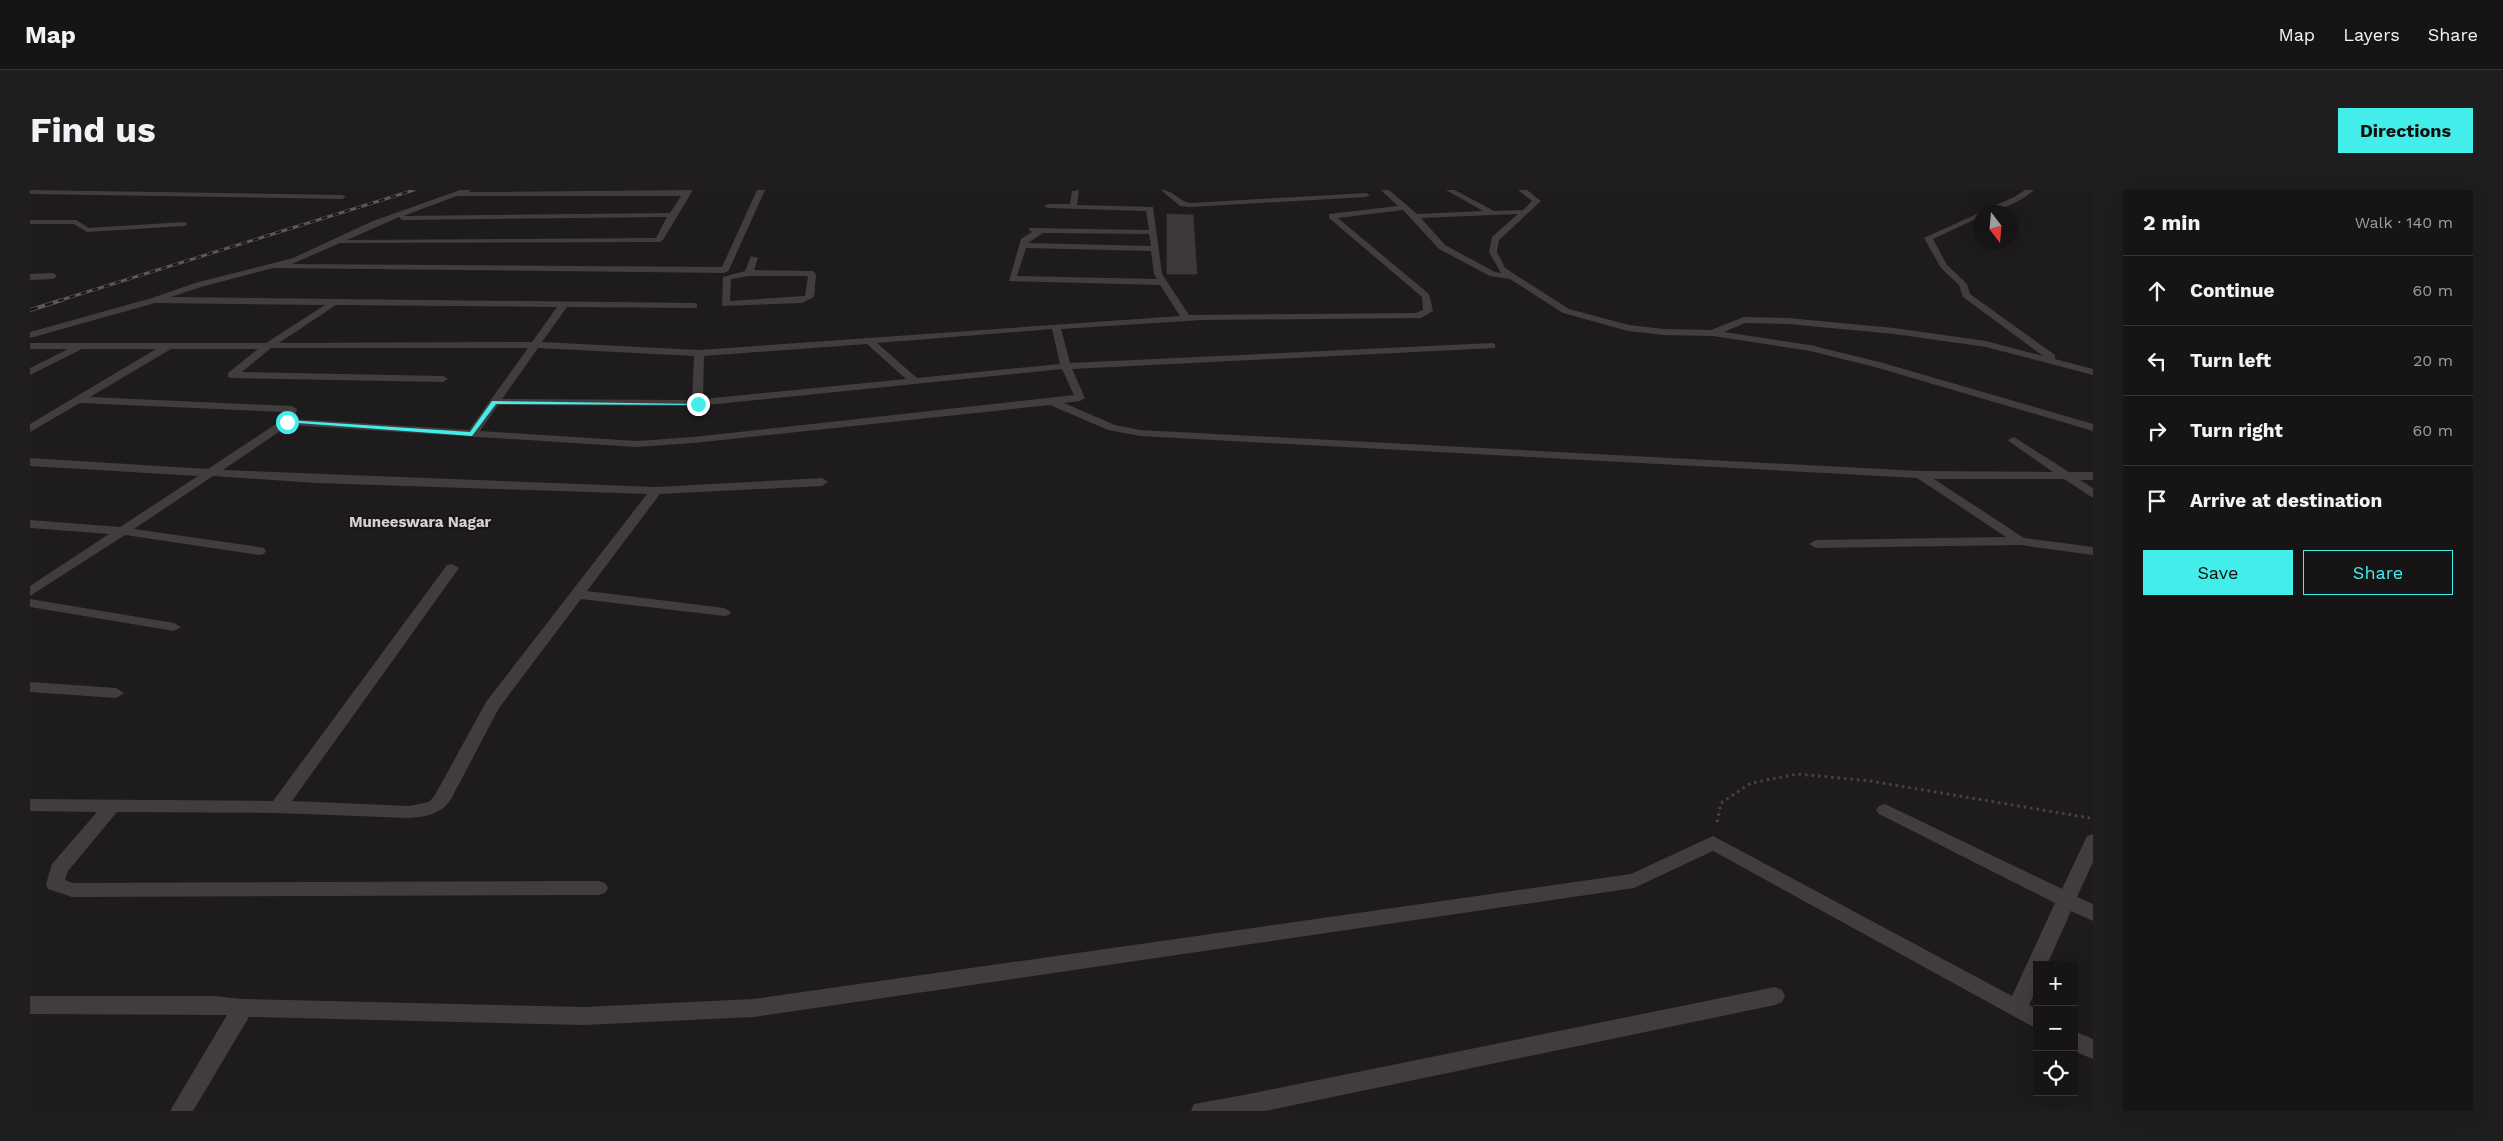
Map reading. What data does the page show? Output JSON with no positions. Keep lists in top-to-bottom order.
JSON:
{
  "districts": ["Muneeswara Nagar"],
  "north": "bottom",
  "page": {
    "header": "Map",
    "nav": ["Map", "Layers", "Share"],
    "buttons": [
      "Directions",
      ["Save", "Share"]
    ],
    "title": "Find us",
    "heading": ["2 min", "Walk · 140 m"],
    "list": [
      ["Continue", "60 m"],
      ["Turn left", "20 m"],
      ["Turn right", "60 m"],
      "Arrive at destination"
    ],
    "map_buttons": ["+", "−"]
  }
}
